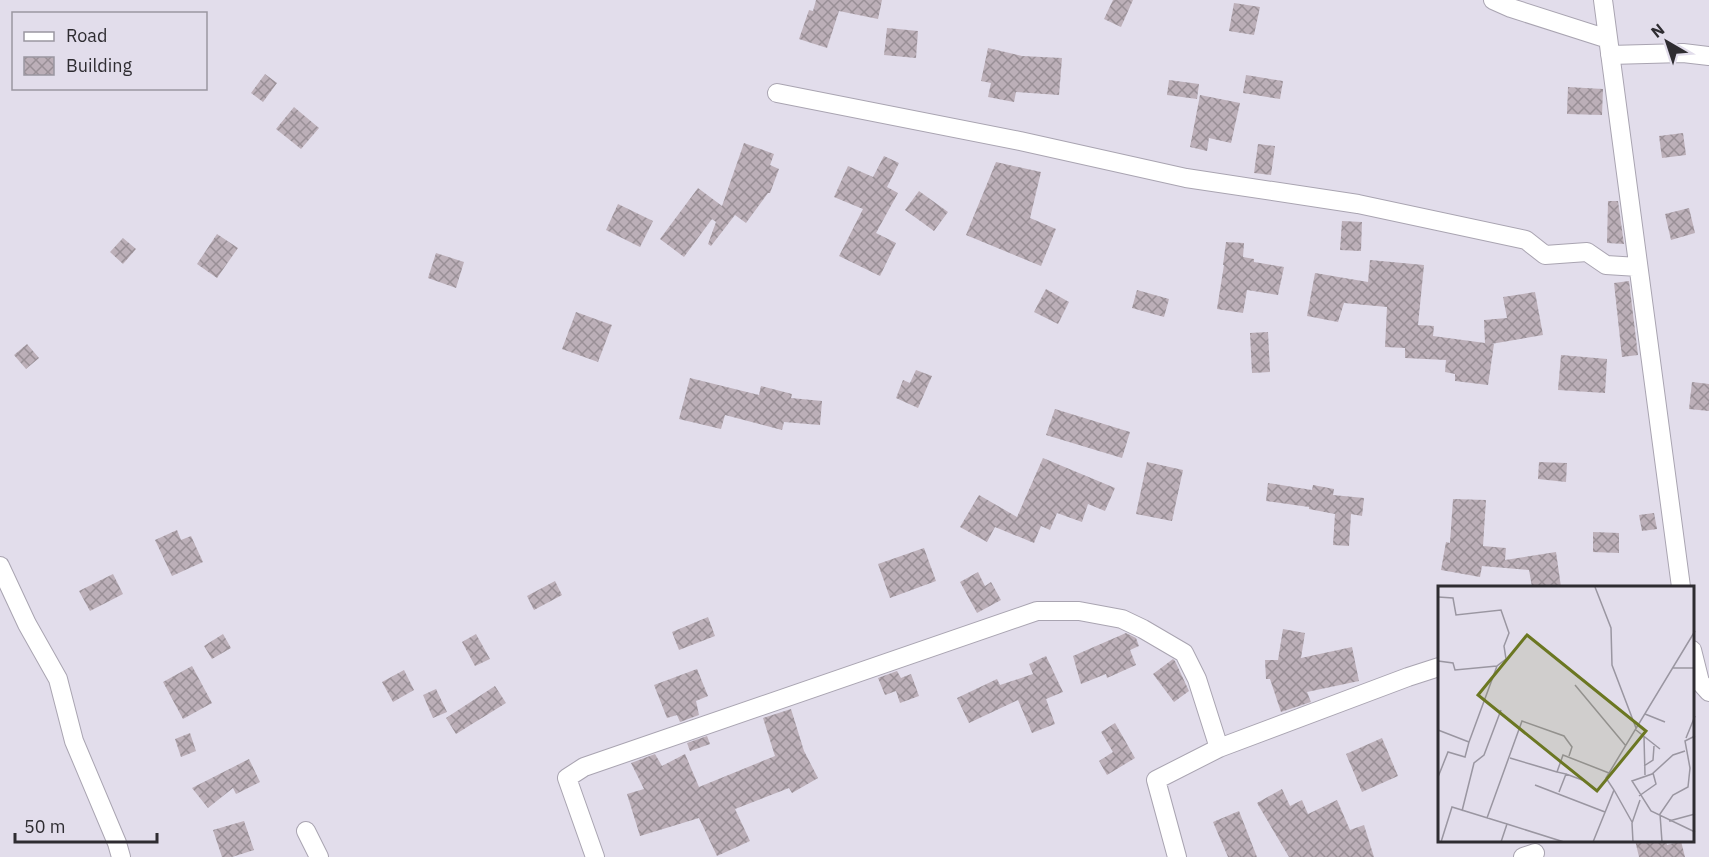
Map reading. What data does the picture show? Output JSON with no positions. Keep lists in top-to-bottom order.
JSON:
{
  "legend": ["Road", "Building"],
  "scale_bar": "50 m",
  "north": "top left"
}
